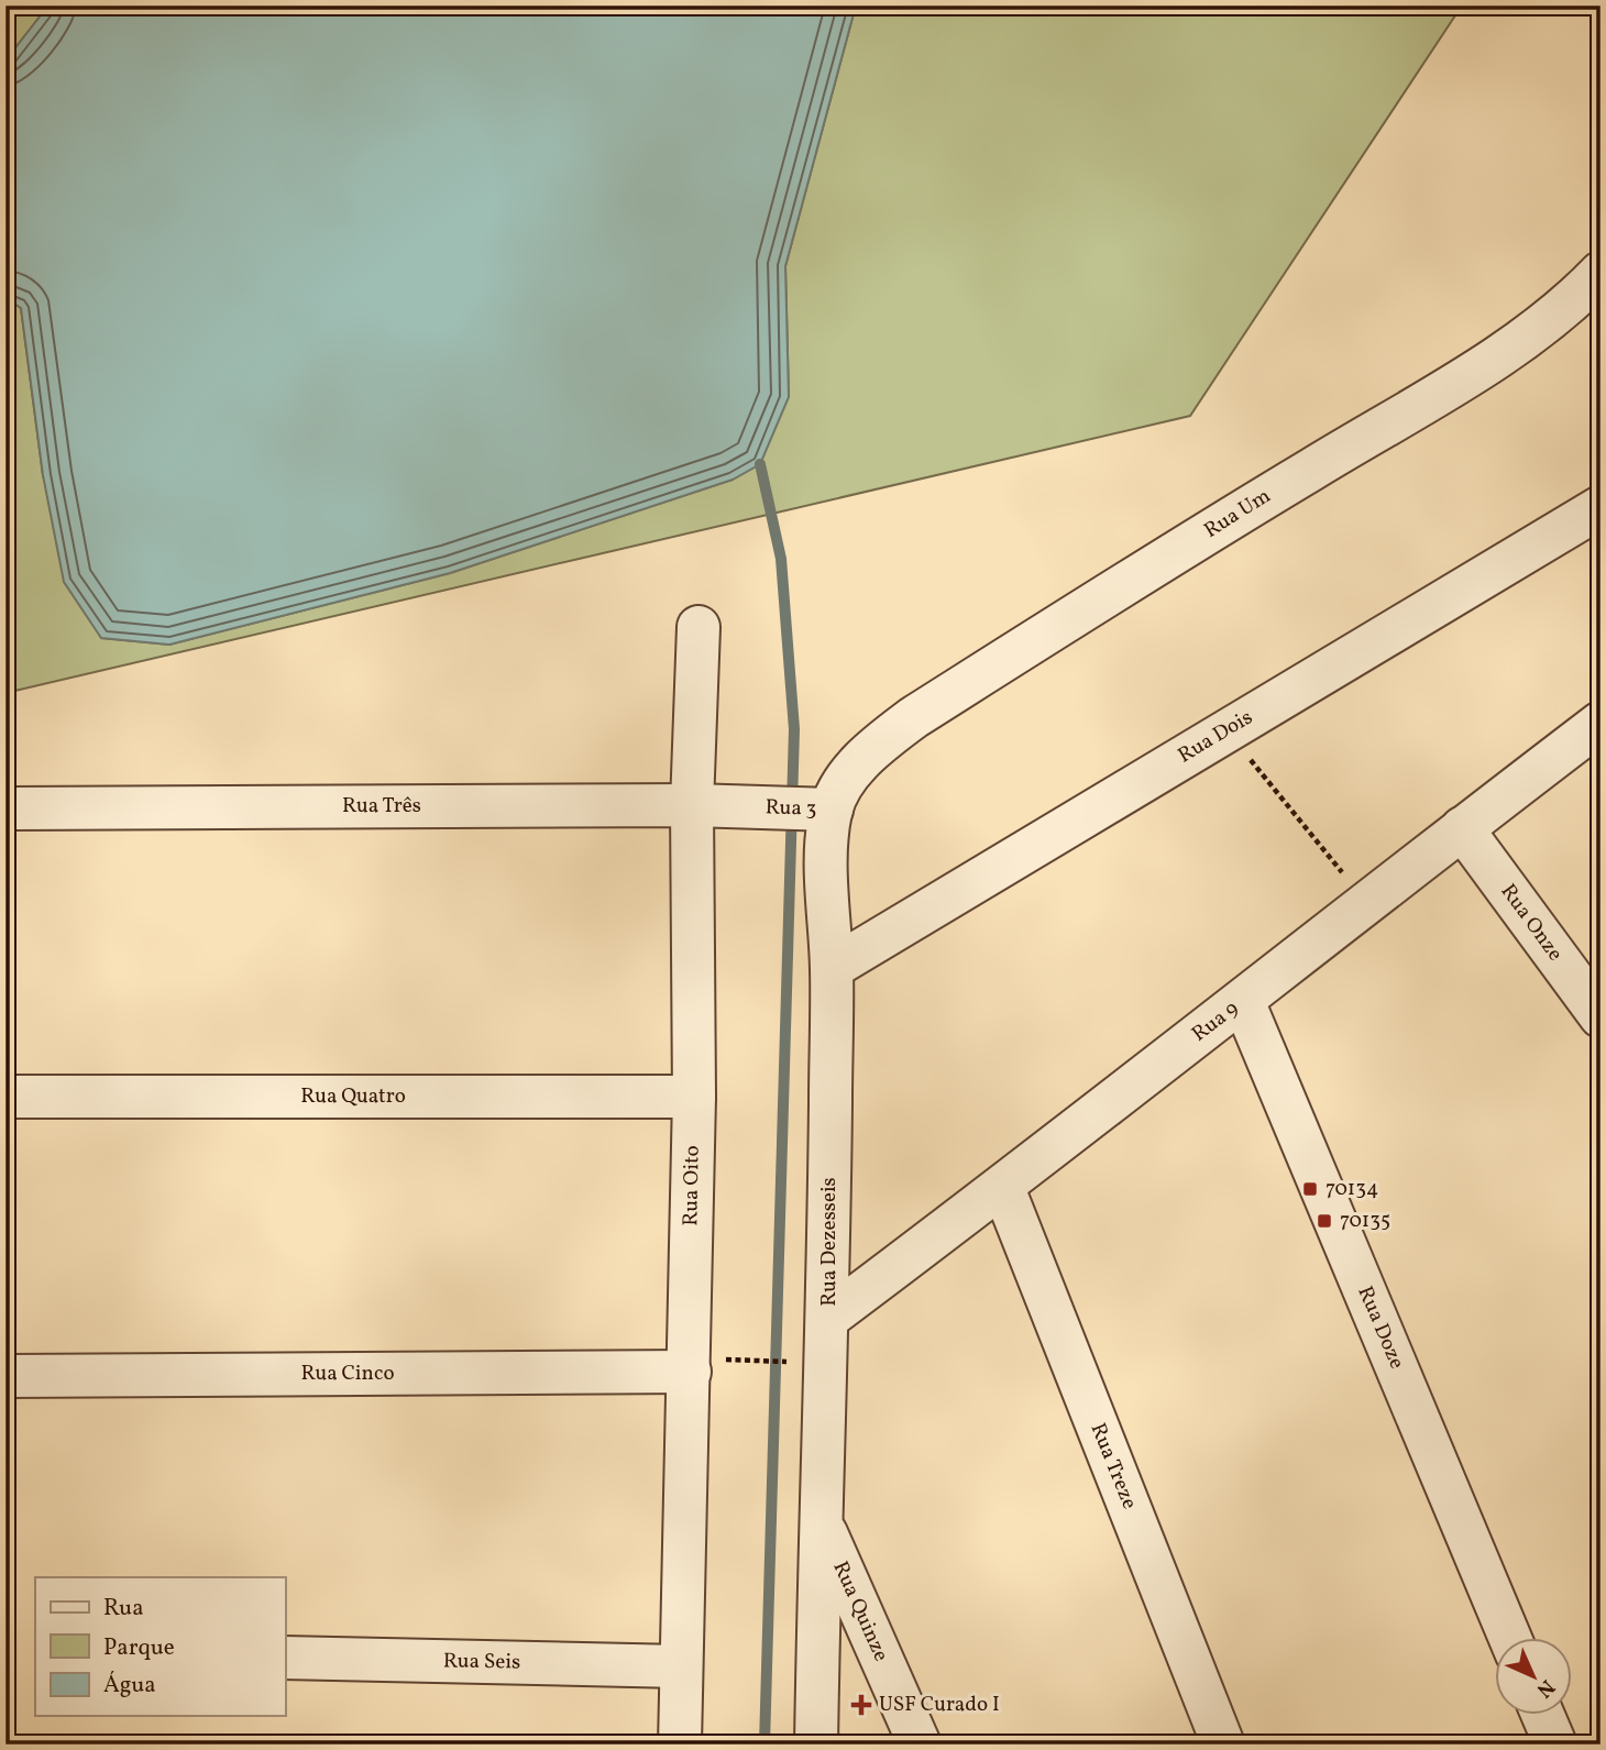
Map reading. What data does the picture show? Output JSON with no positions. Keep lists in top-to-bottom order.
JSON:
{
  "streets": {
    "street": [
      "Rua Um",
      "Rua Dois",
      "Rua Três",
      "Rua 3",
      "Rua Onze",
      "Rua 9",
      "Rua Quatro",
      "Rua Oito",
      "Rua Dezesseis",
      "Rua Doze",
      "Rua Cinco",
      "Rua Treze",
      "Rua Quinze",
      "Rua Seis"
    ]
  },
  "crossings": [
    ["Rua Um", "Rua Dezesseis"],
    ["Rua Dois", "Rua Dezesseis"],
    ["Rua Três", "Rua 3"],
    ["Rua Três", "Rua Oito"],
    ["Rua 3", "Rua Dezesseis"],
    ["Rua Onze", "Rua 9"],
    ["Rua 9", "Rua Dezesseis"],
    ["Rua 9", "Rua Doze"],
    ["Rua 9", "Rua Treze"],
    ["Rua Quatro", "Rua Oito"],
    ["Rua Oito", "Rua Cinco"],
    ["Rua Oito", "Rua Seis"],
    ["Rua Dezesseis", "Rua Quinze"]
  ],
  "places": {
    "transit": ["70134", "70135"],
    "health": ["USF Curado I"]
  },
  "legend": ["Rua", "Parque", "Água"],
  "north": "bottom right"
}
